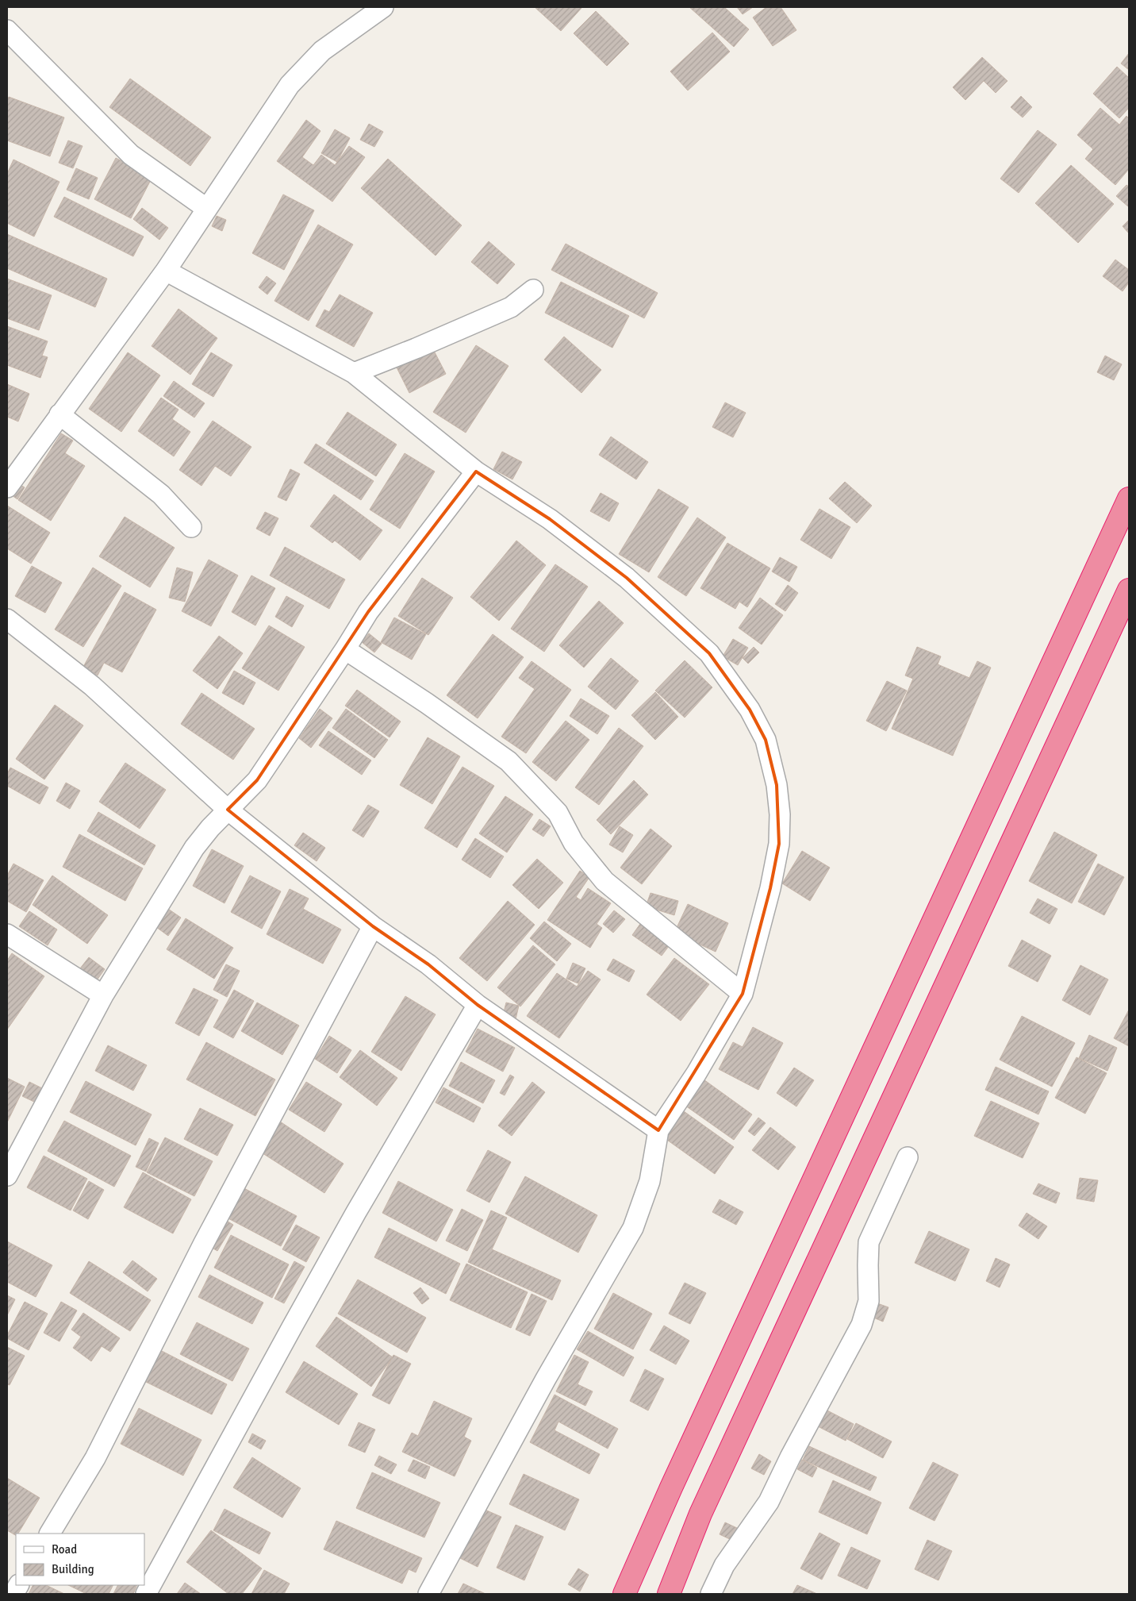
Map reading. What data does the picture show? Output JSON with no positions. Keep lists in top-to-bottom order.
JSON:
{
  "legend": ["Road", "Building"]
}
